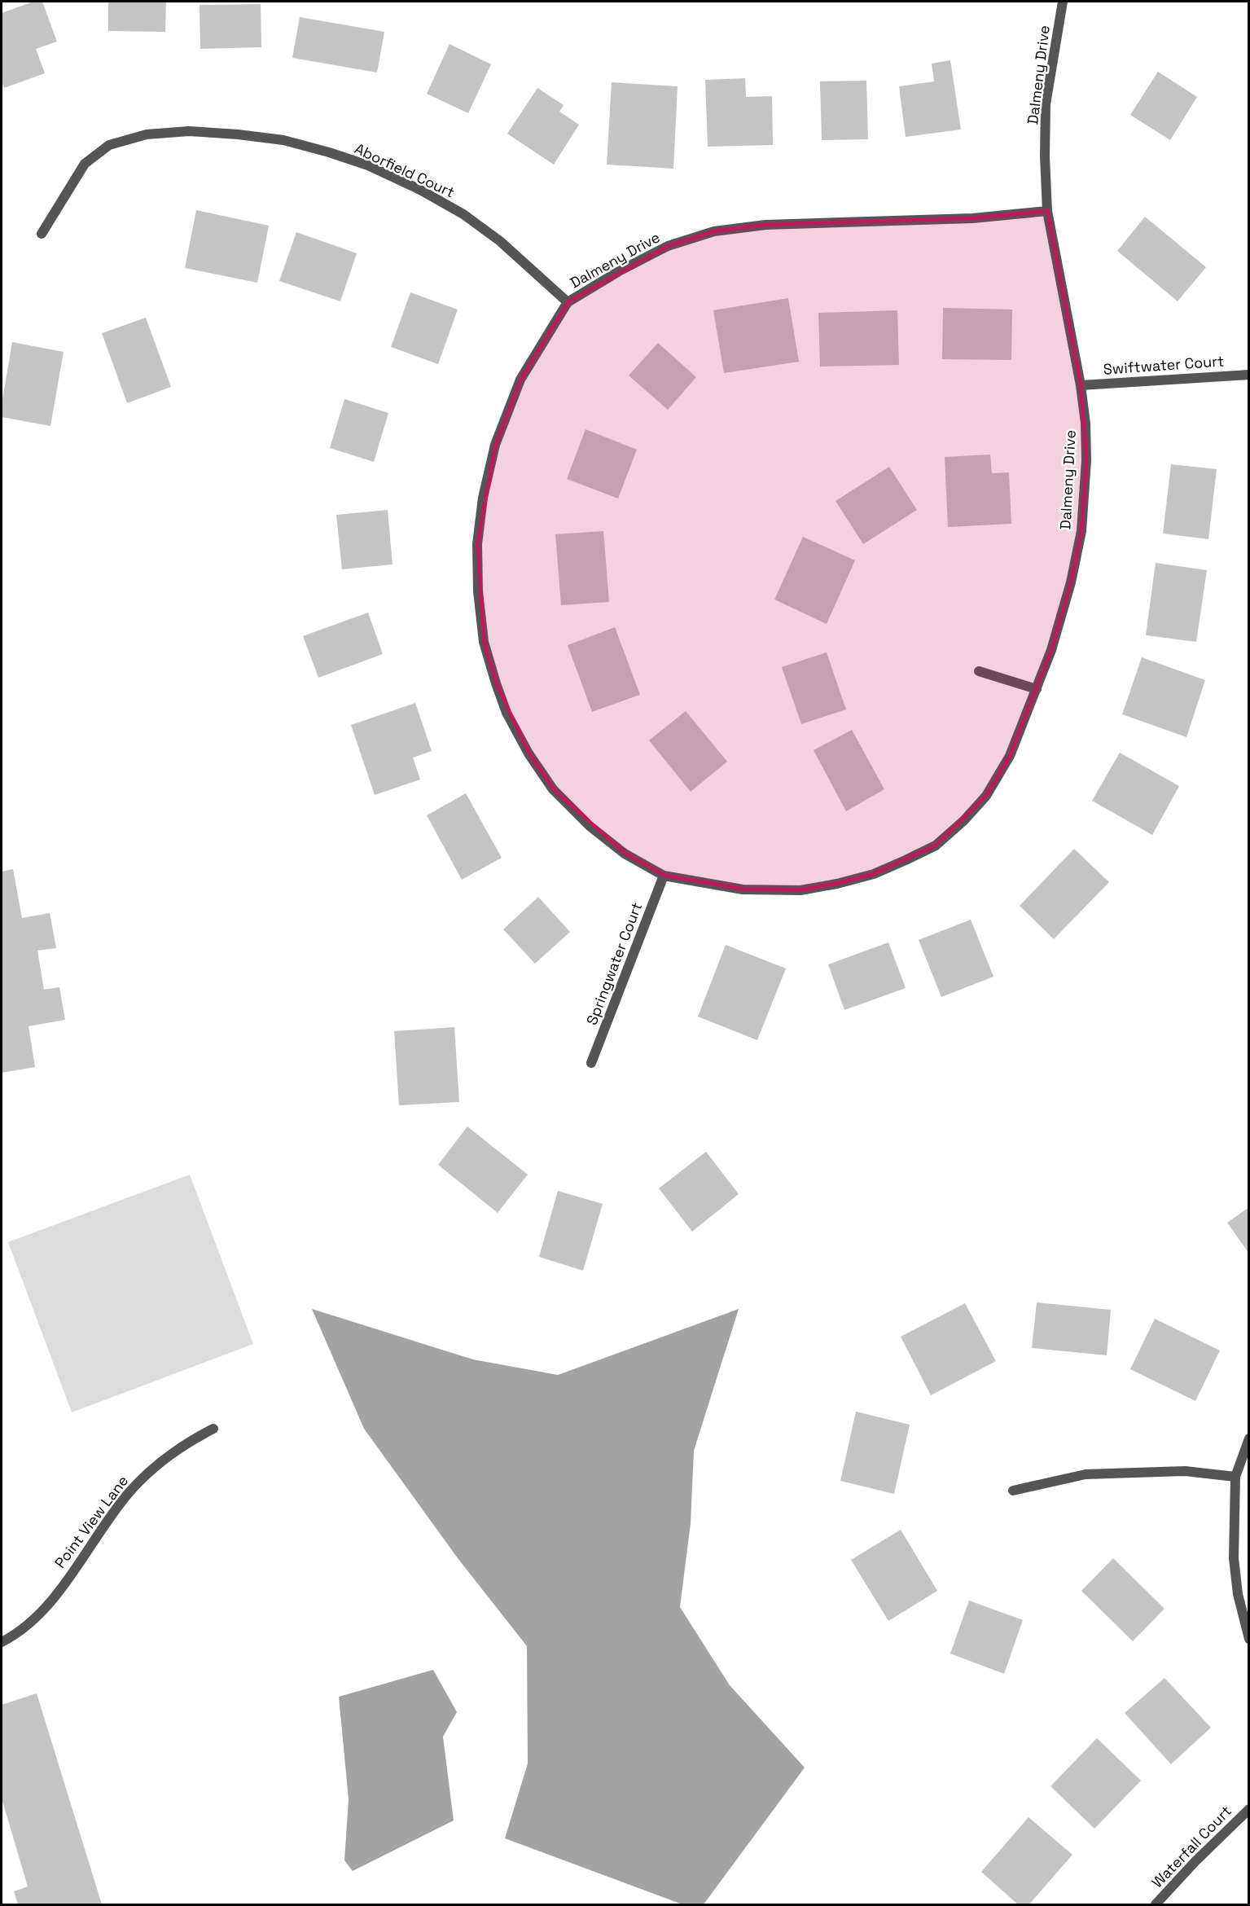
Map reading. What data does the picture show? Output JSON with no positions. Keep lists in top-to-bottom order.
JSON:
{
  "streets": {
    "street": [
      "Dalmeny Drive",
      "Aborfield Court",
      "Swiftwater Court",
      "Springwater Court",
      "Point View Lane",
      "Waterfall Court"
    ]
  },
  "crossings": [
    ["Dalmeny Drive", "Aborfield Court"],
    ["Dalmeny Drive", "Swiftwater Court"],
    ["Dalmeny Drive", "Springwater Court"]
  ]
}
